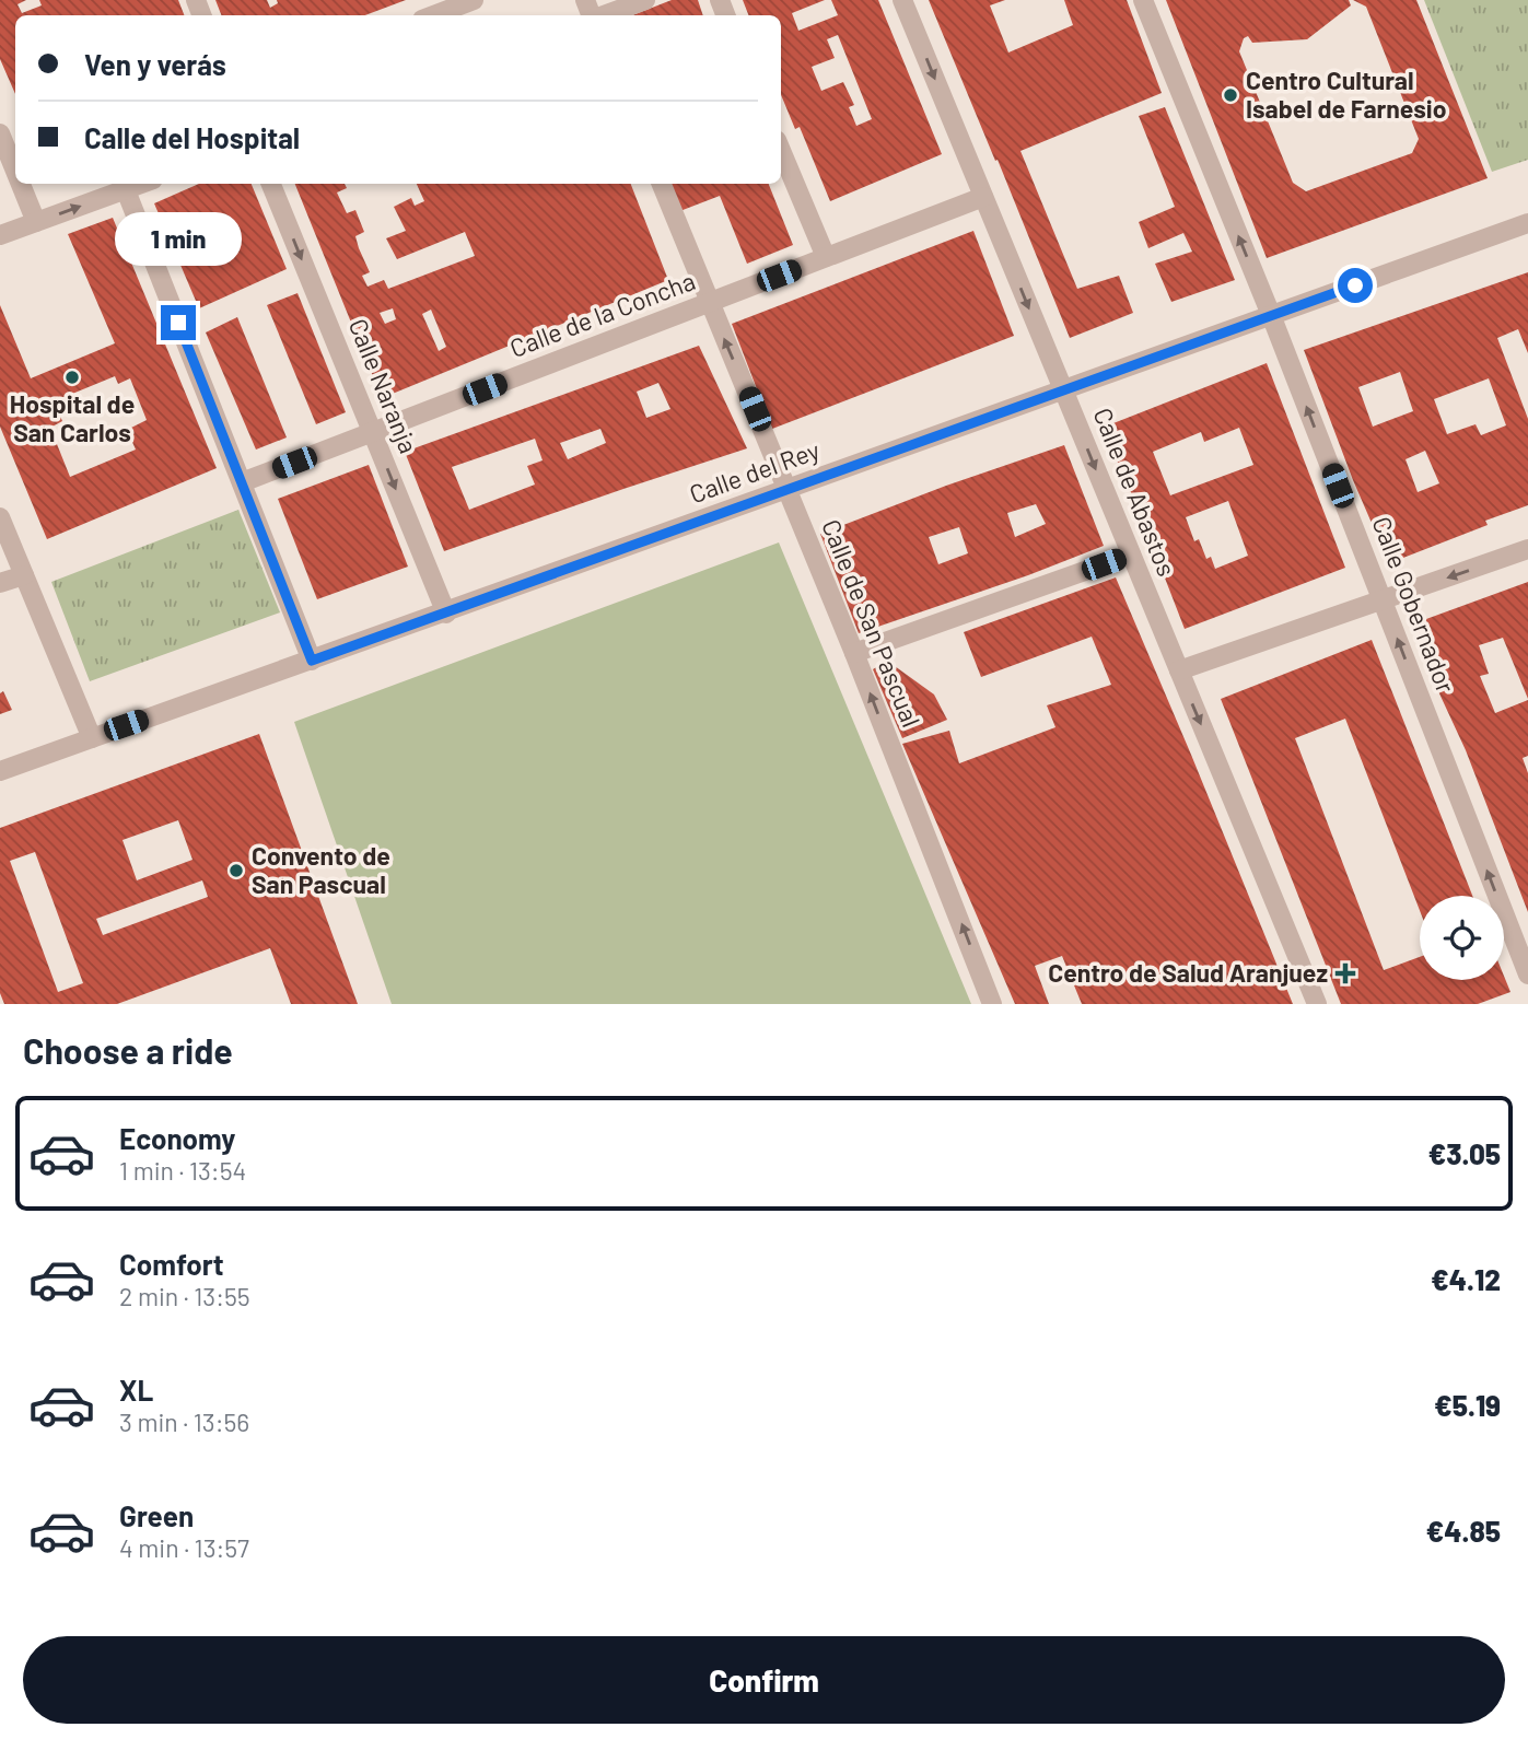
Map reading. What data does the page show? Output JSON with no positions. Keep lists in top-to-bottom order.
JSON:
{
  "streets": {
    "street": [
      "Calle de la Concha",
      "Calle Naranja",
      "Calle del Rey",
      "Calle de Abastos",
      "Calle Gobernador",
      "Calle de San Pascual"
    ]
  },
  "crossings": [
    ["Calle de la Concha", "Calle Naranja"],
    ["Calle de la Concha", "Calle de Abastos"],
    ["Calle de la Concha", "Calle de San Pascual"],
    ["Calle Naranja", "Calle del Rey"],
    ["Calle del Rey", "Calle de Abastos"],
    ["Calle del Rey", "Calle Gobernador"],
    ["Calle del Rey", "Calle de San Pascual"]
  ],
  "one_way": ["Calle de Abastos", "Calle Gobernador", "Calle de San Pascual"],
  "places": {
    "other": ["Centro Cultural Isabel de Farnesio", "Hospital de San Carlos", "Convento de San Pascual"],
    "health": ["Centro de Salud Aranjuez"]
  },
  "page": {
    "banner": ["Ven y verás", "Calle del Hospital"],
    "bubble": "1 min",
    "heading": "Choose a ride",
    "list": [
      {
        "name": "Economy",
        "note": "1 min · 13:54",
        "value": "€3.05"
      },
      {
        "name": "Comfort",
        "note": "2 min · 13:55",
        "value": "€4.12"
      },
      {
        "name": "XL",
        "note": "3 min · 13:56",
        "value": "€5.19"
      },
      {
        "name": "Green",
        "note": "4 min · 13:57",
        "value": "€4.85"
      }
    ],
    "buttons": "Confirm"
  }
}
